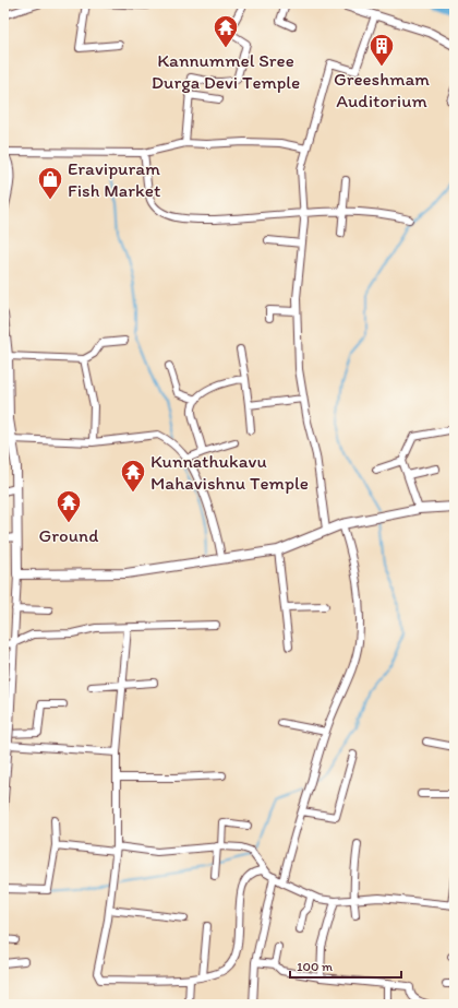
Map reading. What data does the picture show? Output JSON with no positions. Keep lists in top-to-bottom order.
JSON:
{
  "places": {
    "temple": ["Kannummel Sree Durga Devi Temple", "Kunnathukavu Mahavishnu Temple", "Ground"],
    "building": ["Greeshmam Auditorium"],
    "shop": ["Eravipuram Fish Market"]
  },
  "scale_bar": "100 m"
}
